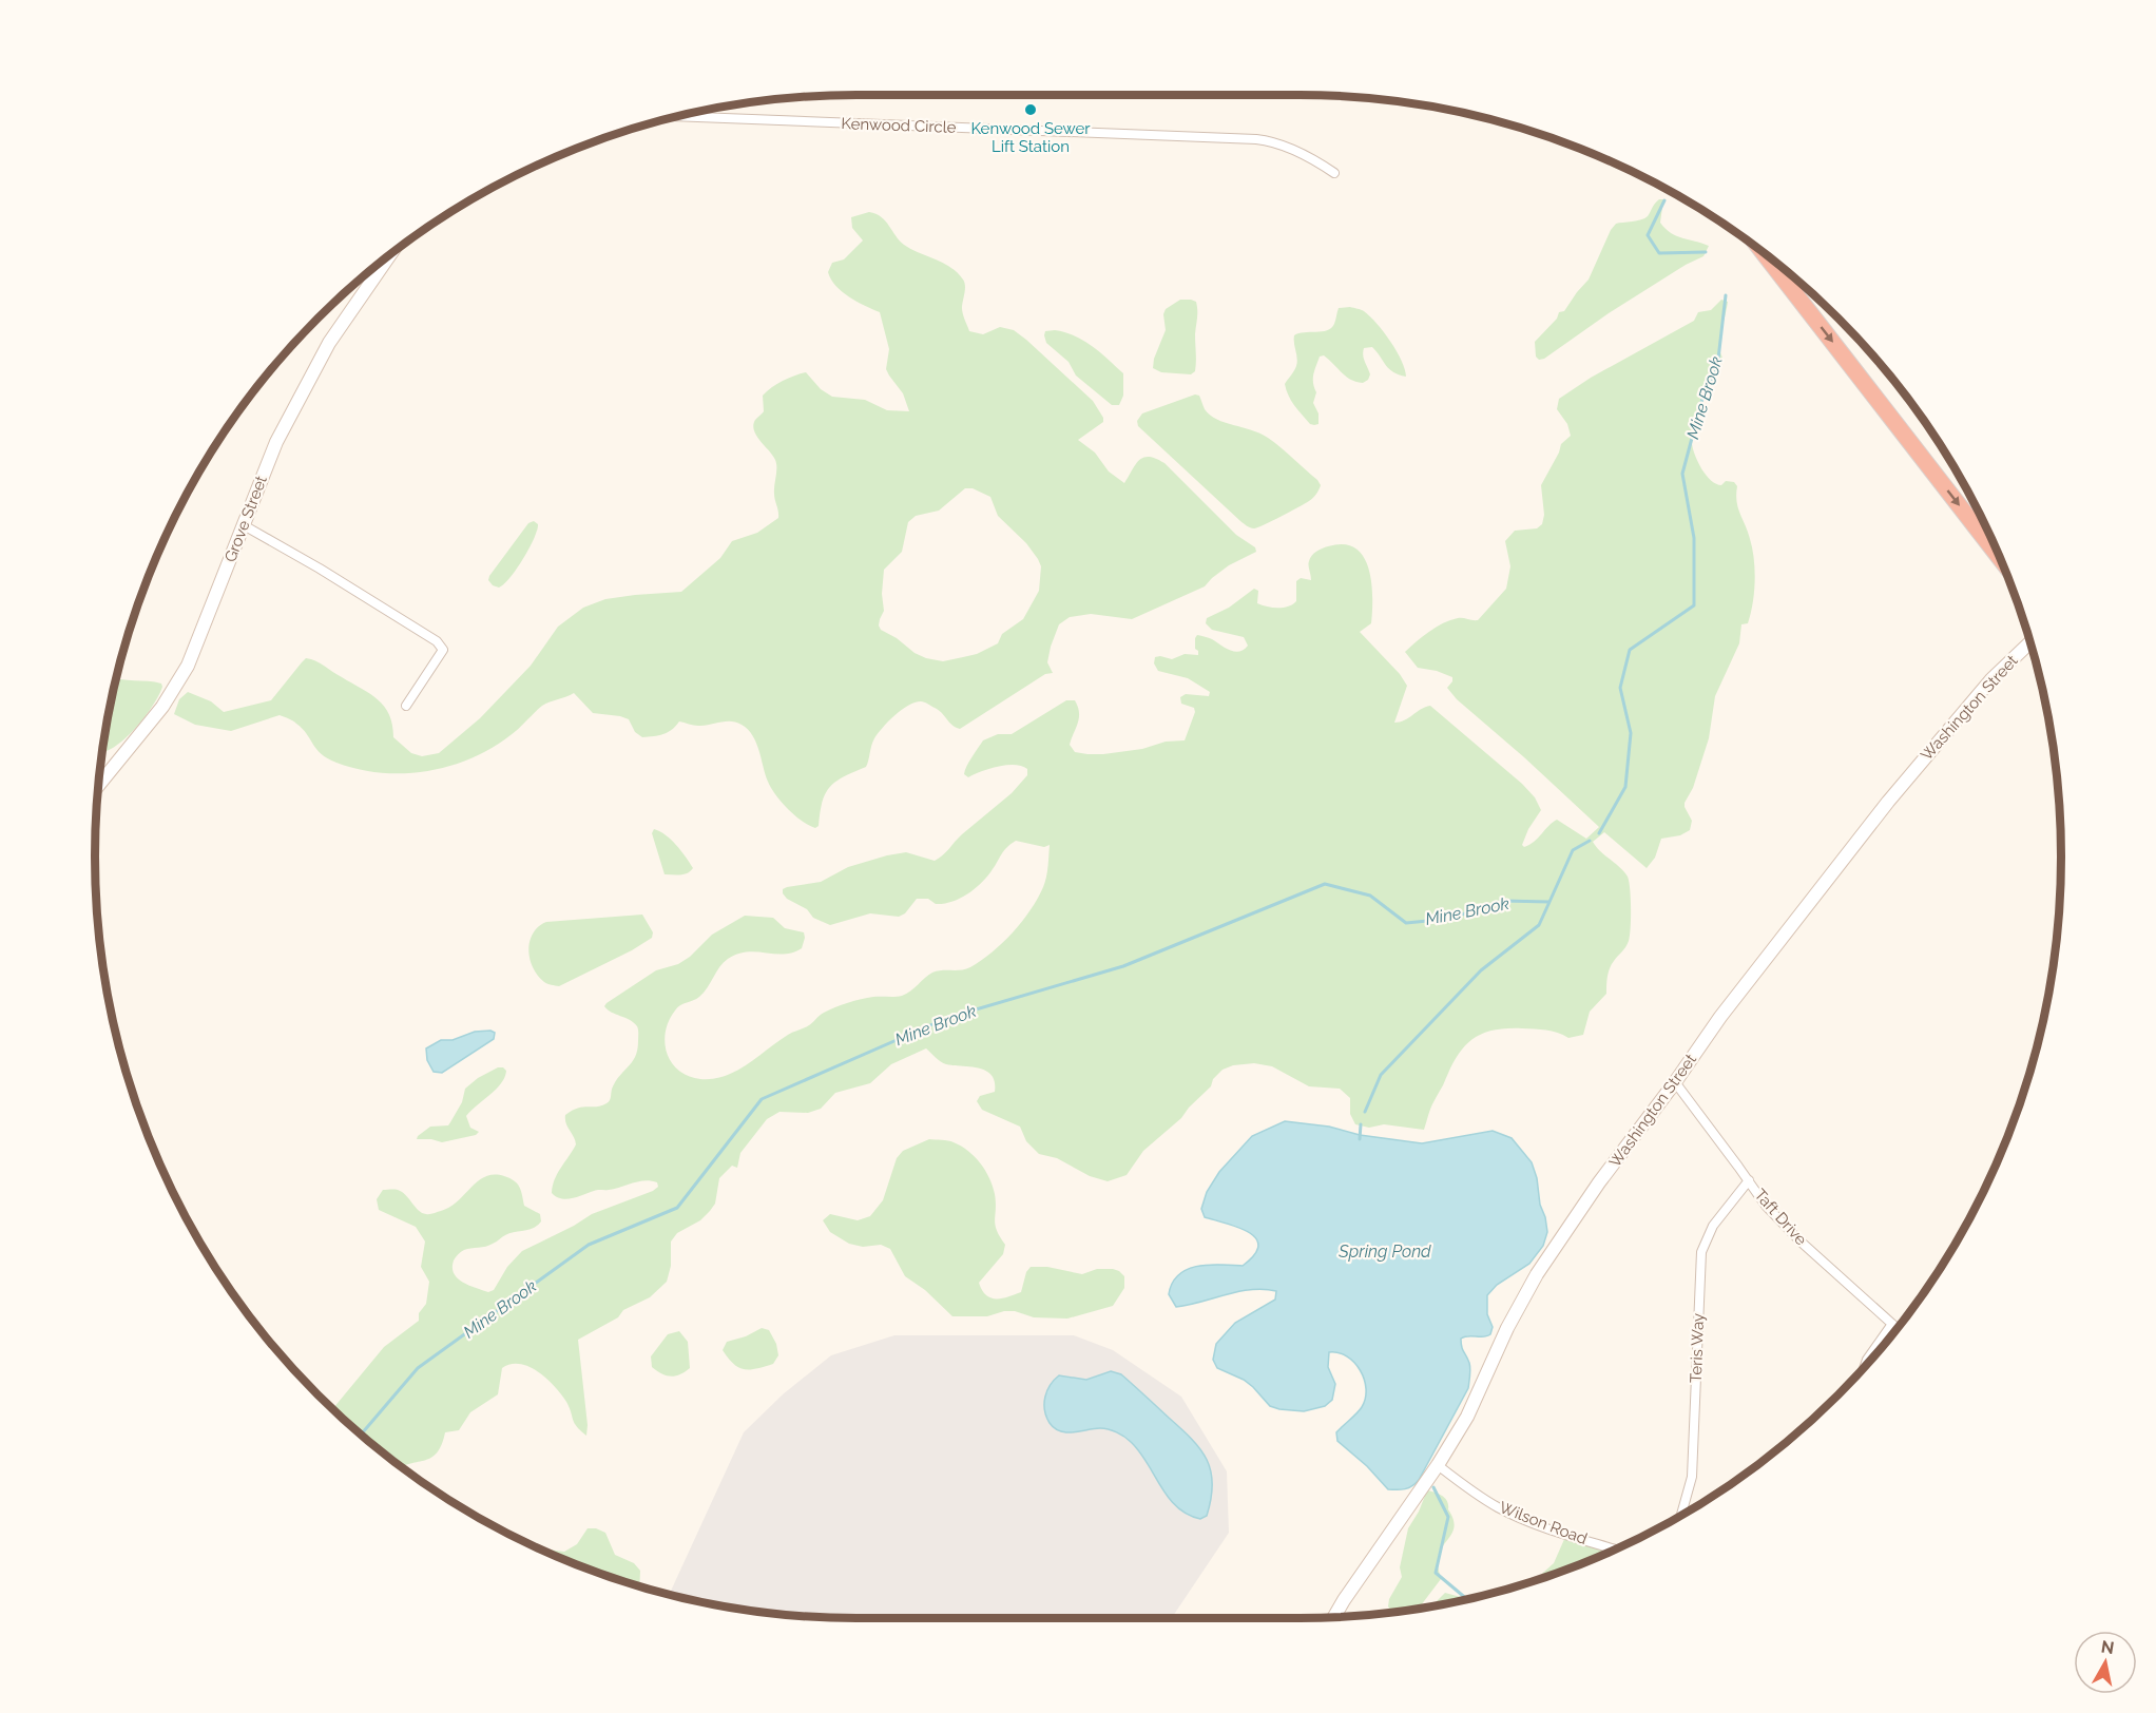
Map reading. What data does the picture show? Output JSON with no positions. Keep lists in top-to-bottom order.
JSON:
{
  "streets": {
    "main road": ["Grove Street", "Washington Street"],
    "street": [
      "Kenwood Circle",
      "Taft Drive",
      "Teris Way",
      "Wilson Road"
    ]
  },
  "crossings": [
    ["Washington Street", "Taft Drive"],
    ["Washington Street", "Wilson Road"],
    ["Taft Drive", "Teris Way"]
  ],
  "water": ["Mine Brook", "Spring Pond"],
  "places": ["Kenwood Sewer Lift Station"],
  "north": "top"
}
